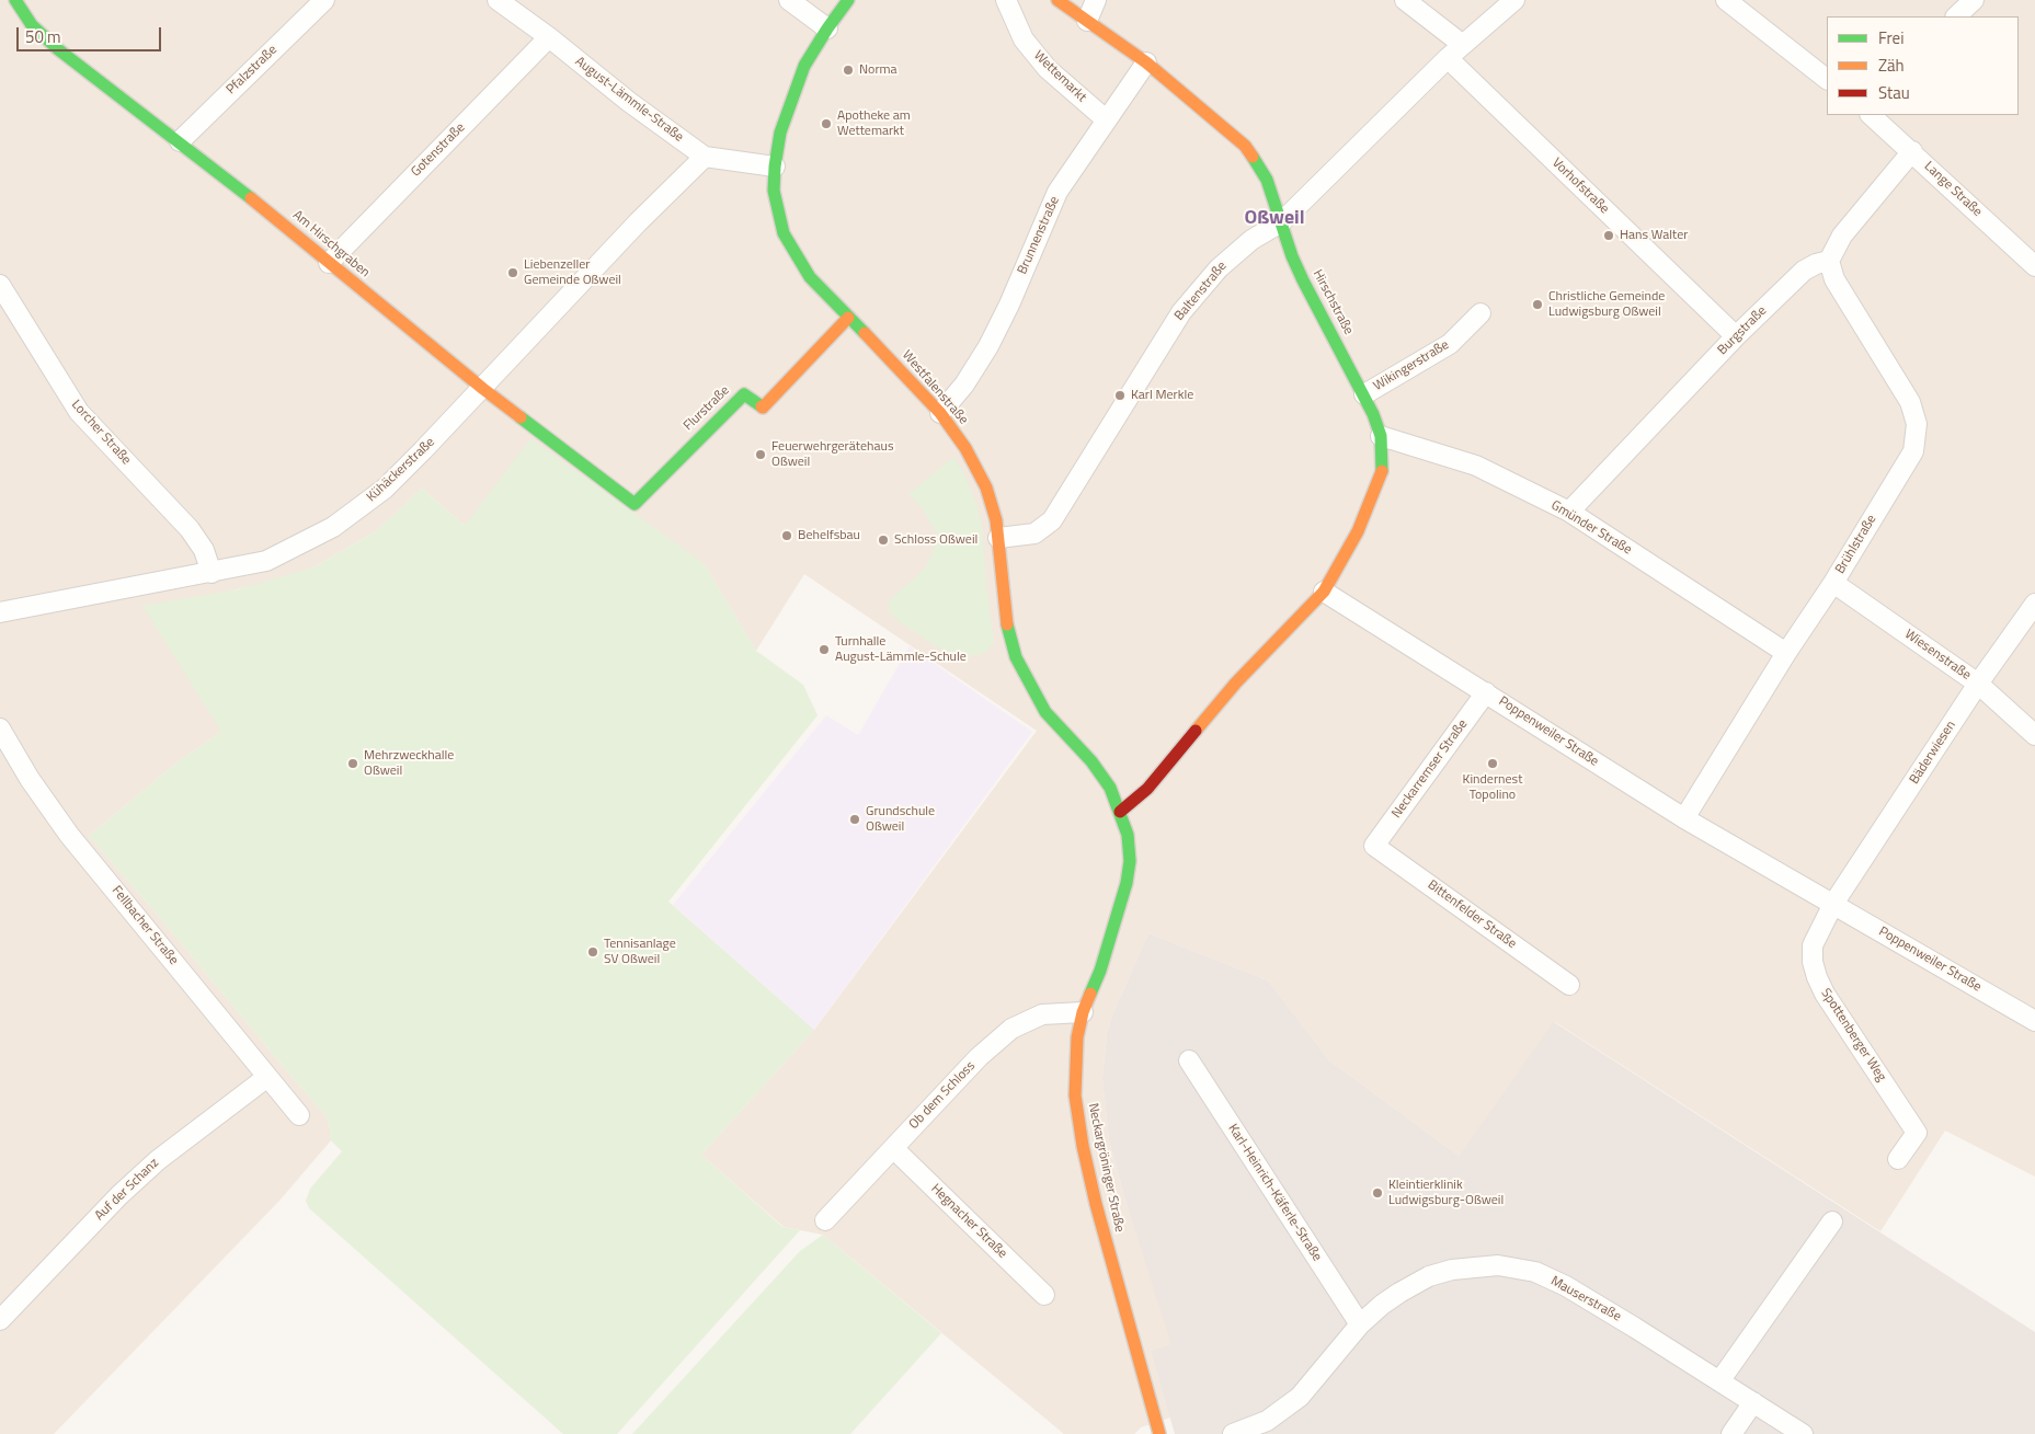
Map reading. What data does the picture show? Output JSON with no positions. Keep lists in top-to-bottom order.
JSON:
{
  "streets": {
    "street": [
      "Pfalzstraße",
      "Wettemarkt",
      "August-Lämmle-Straße",
      "Gotenstraße",
      "Vorhofstraße",
      "Lange Straße",
      "Brunnenstraße",
      "Am Hirschgraben",
      "Baltenstraße",
      "Hirschstraße",
      "Burgstraße",
      "Wikingerstraße",
      "Westfalenstraße",
      "Flurstraße",
      "Lorcher Straße",
      "Kühäckerstraße",
      "Gmünder Straße",
      "Brühlstraße",
      "Wiesenstraße",
      "Poppenweiler Straße",
      "Bäderwiesen",
      "Neckarremser Straße",
      "Bittenfelder Straße",
      "Fellbacher Straße",
      "Spottenberger Weg",
      "Ob dem Schloss",
      "Neckargröninger Straße",
      "Auf der Schanz",
      "Karl-Heinrich-Käferle-Straße",
      "Hegnacher Straße",
      "Mauserstraße"
    ]
  },
  "crossings": [
    ["Pfalzstraße", "Am Hirschgraben"],
    ["Wettemarkt", "Brunnenstraße"],
    ["August-Lämmle-Straße", "Gotenstraße"],
    ["August-Lämmle-Straße", "Westfalenstraße"],
    ["August-Lämmle-Straße", "Kühäckerstraße"],
    ["Gotenstraße", "Am Hirschgraben"],
    ["Vorhofstraße", "Baltenstraße"],
    ["Vorhofstraße", "Burgstraße"],
    ["Brunnenstraße", "Hirschstraße"],
    ["Brunnenstraße", "Westfalenstraße"],
    ["Am Hirschgraben", "Flurstraße"],
    ["Am Hirschgraben", "Kühäckerstraße"],
    ["Baltenstraße", "Hirschstraße"],
    ["Baltenstraße", "Westfalenstraße"],
    ["Hirschstraße", "Wikingerstraße"],
    ["Hirschstraße", "Gmünder Straße"],
    ["Hirschstraße", "Poppenweiler Straße"],
    ["Burgstraße", "Gmünder Straße"],
    ["Burgstraße", "Brühlstraße"],
    ["Westfalenstraße", "Flurstraße"],
    ["Westfalenstraße", "Neckargröninger Straße"],
    ["Lorcher Straße", "Kühäckerstraße"],
    ["Gmünder Straße", "Brühlstraße"],
    ["Brühlstraße", "Wiesenstraße"],
    ["Brühlstraße", "Poppenweiler Straße"],
    ["Wiesenstraße", "Bäderwiesen"],
    ["Poppenweiler Straße", "Bäderwiesen"],
    ["Poppenweiler Straße", "Neckarremser Straße"],
    ["Poppenweiler Straße", "Spottenberger Weg"],
    ["Bäderwiesen", "Spottenberger Weg"],
    ["Neckarremser Straße", "Bittenfelder Straße"],
    ["Fellbacher Straße", "Auf der Schanz"],
    ["Ob dem Schloss", "Neckargröninger Straße"],
    ["Ob dem Schloss", "Hegnacher Straße"],
    ["Karl-Heinrich-Käferle-Straße", "Mauserstraße"]
  ],
  "districts": ["Oßweil"],
  "places": [
    "Norma",
    "Apotheke am Wettemarkt",
    "Hans Walter",
    "Liebenzeller Gemeinde Oßweil",
    "Christliche Gemeinde Ludwigsburg Oßweil",
    "Karl Merkle",
    "Feuerwehrgerätehaus Oßweil",
    "Behelfsbau",
    "Schloss Oßweil",
    "Turnhalle August-Lämmle-Schule",
    "Mehrzweckhalle Oßweil",
    "Kindernest Topolino",
    "Grundschule Oßweil",
    "Tennisanlage SV Oßweil",
    "Kleintierklinik Ludwigsburg-Oßweil"
  ],
  "legend": ["Frei", "Zäh", "Stau"],
  "scale_bar": "50 m"
}
